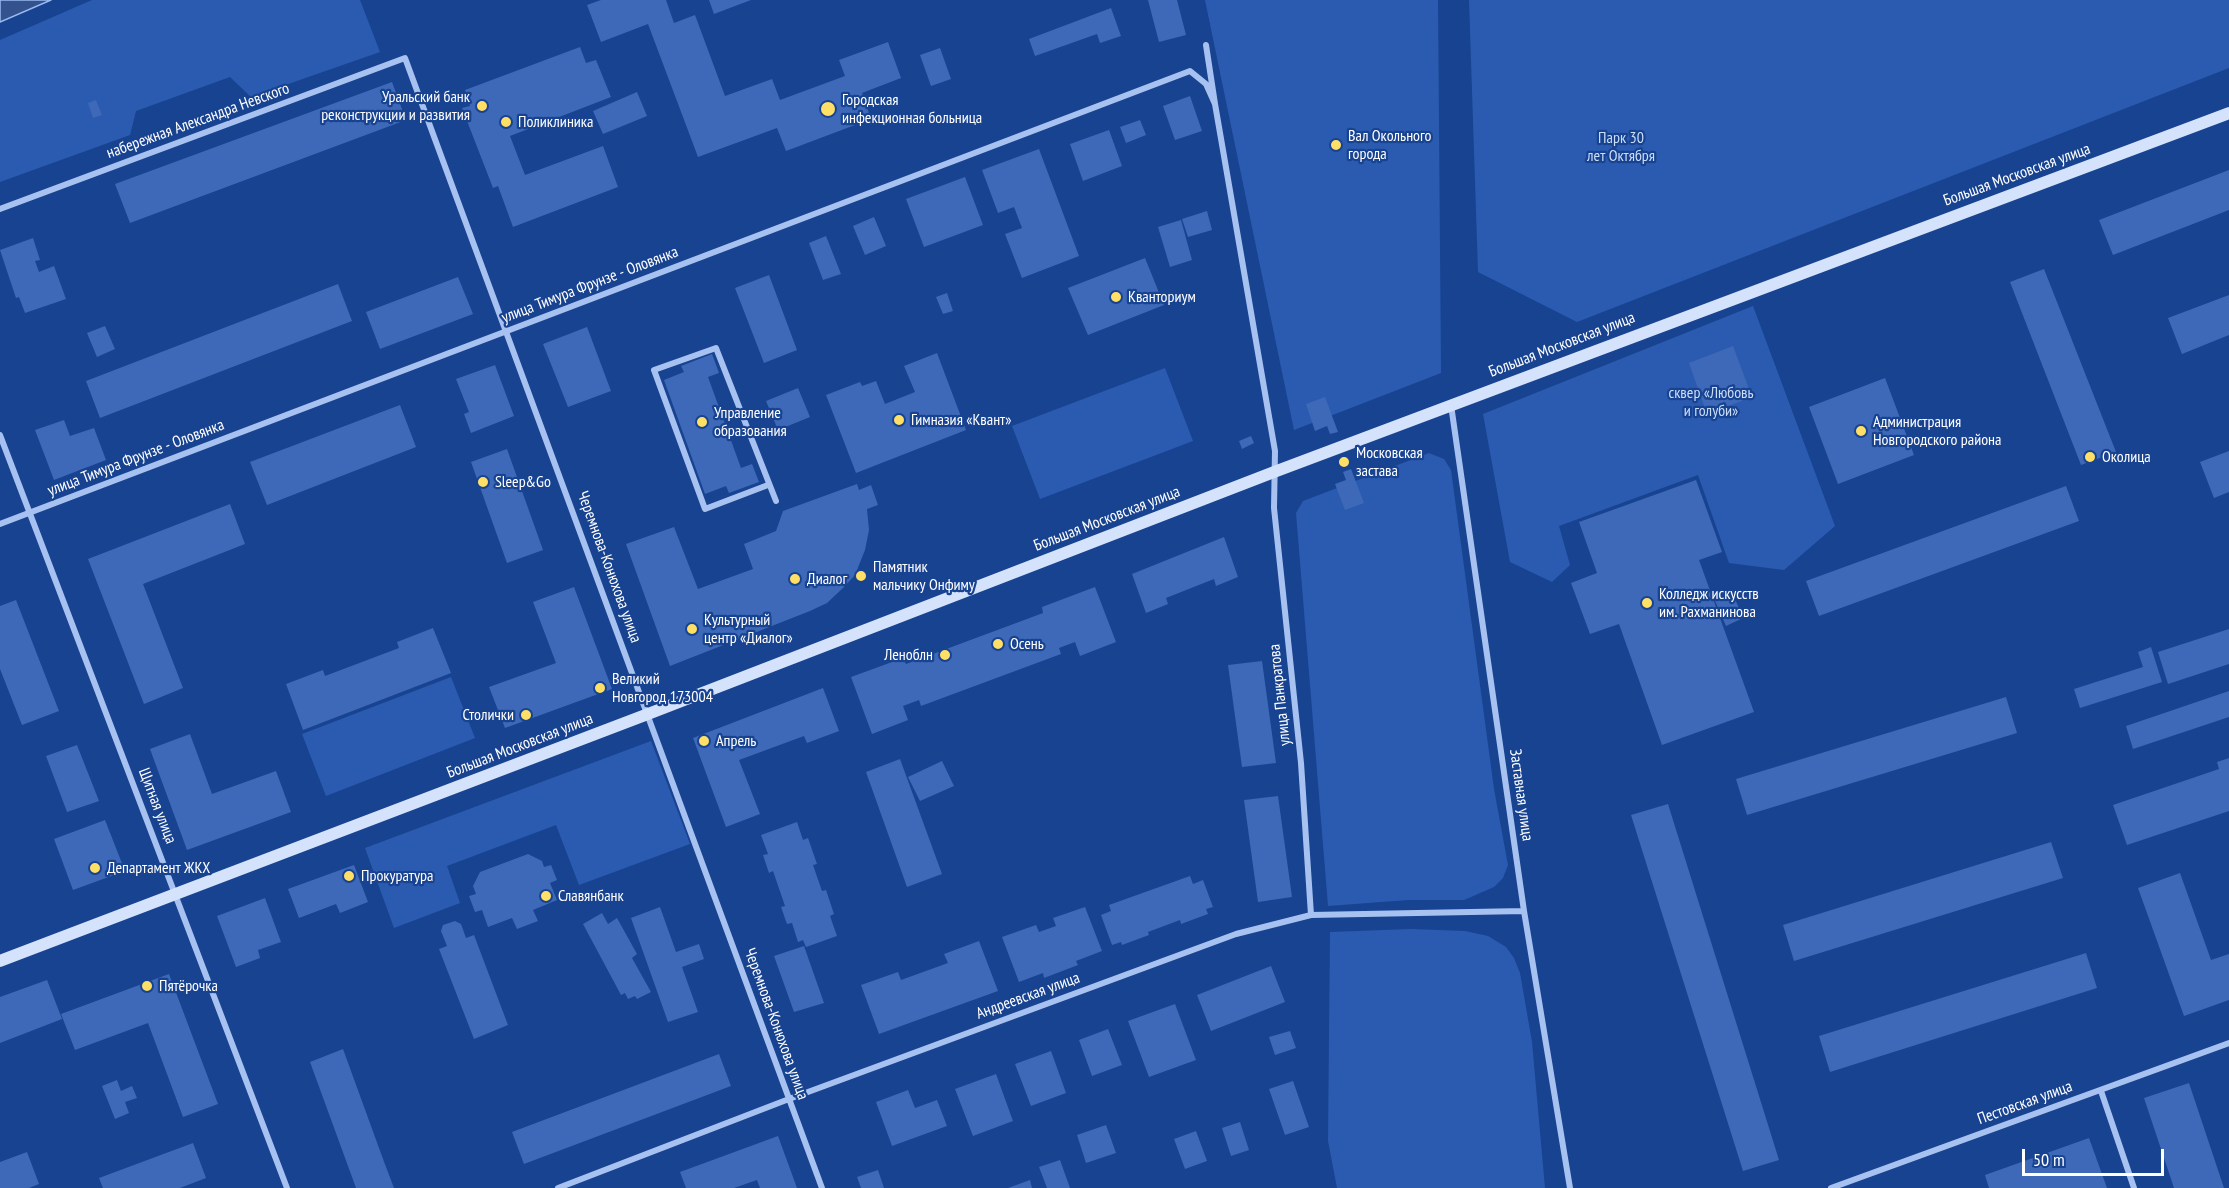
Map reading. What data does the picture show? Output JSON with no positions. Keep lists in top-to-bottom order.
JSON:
{
  "streets": {
    "main road": ["Большая Московская улица"],
    "street": [
      "набережная Александра Невского",
      "улица Тимура Фрунзе - Оловянка",
      "Черемнова-Конюхова улица",
      "улица Панкратова",
      "Заставная улица",
      "Щитная улица",
      "Андреевская улица",
      "Пестовская улица"
    ]
  },
  "crossings": [
    ["набережная Александра Невского", "Черемнова-Конюхова улица"],
    ["Большая Московская улица", "Черемнова-Конюхова улица"],
    ["Большая Московская улица", "улица Панкратова"],
    ["Большая Московская улица", "Заставная улица"],
    ["Большая Московская улица", "Щитная улица"],
    ["улица Тимура Фрунзе - Оловянка", "Черемнова-Конюхова улица"],
    ["улица Тимура Фрунзе - Оловянка", "улица Панкратова"],
    ["улица Тимура Фрунзе - Оловянка", "Щитная улица"],
    ["Черемнова-Конюхова улица", "Андреевская улица"],
    ["улица Панкратова", "Андреевская улица"],
    ["Заставная улица", "Андреевская улица"]
  ],
  "parks": ["Парк 30 лет Октября", "сквер «Любовь и голуби»"],
  "places": [
    "Уральский банк реконструкции и развития",
    "Городская инфекционная больница",
    "Поликлиника",
    "Вал Окольного города",
    "Кванториум",
    "Гимназия «Квант»",
    "Управление образования",
    "Администрация Новгородского района",
    "Околица",
    "Московская застава",
    "Sleep&Go",
    "Памятник мальчику Онфиму",
    "Диалог",
    "Колледж искусств им. Рахманинова",
    "Культурный центр «Диалог»",
    "Осень",
    "Леноблн",
    "Великий Новгород 173004",
    "Столички",
    "Апрель",
    "Департамент ЖКХ",
    "Прокуратура",
    "Славянбанк",
    "Пятёрочка"
  ],
  "scale_bar": "50 m"
}
